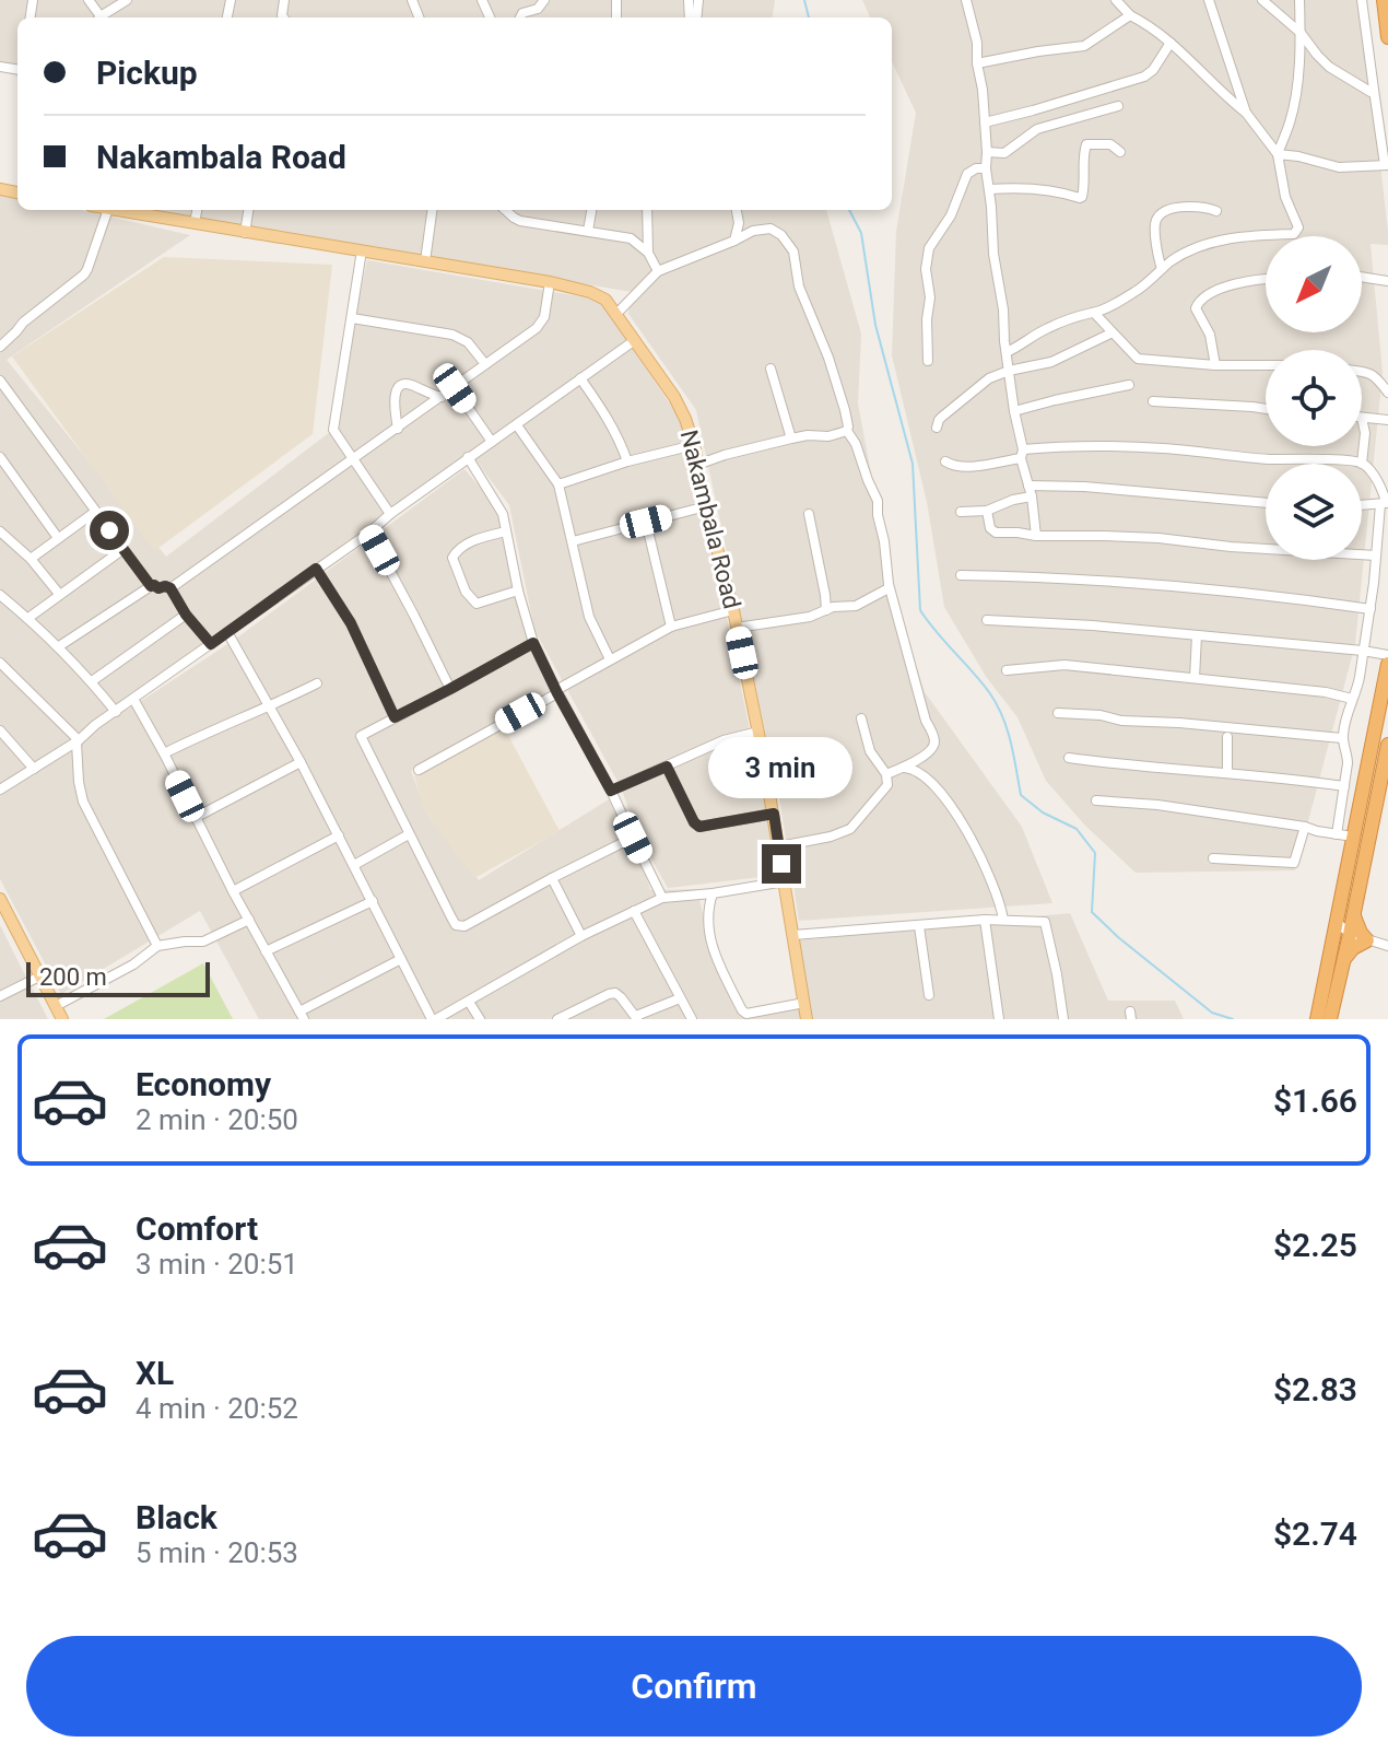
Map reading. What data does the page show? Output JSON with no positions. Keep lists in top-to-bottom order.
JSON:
{
  "streets": {
    "main road": ["Nakambala Road"]
  },
  "scale_bar": "200 m",
  "north": "bottom left",
  "page": {
    "banner": ["Pickup", "Nakambala Road"],
    "bubble": "3 min",
    "scale": "200 m",
    "list": [
      {
        "name": "Economy",
        "note": "2 min · 20:50",
        "value": "$1.66"
      },
      {
        "name": "Comfort",
        "note": "3 min · 20:51",
        "value": "$2.25"
      },
      {
        "name": "XL",
        "note": "4 min · 20:52",
        "value": "$2.83"
      },
      {
        "name": "Black",
        "note": "5 min · 20:53",
        "value": "$2.74"
      }
    ],
    "buttons": "Confirm"
  }
}
